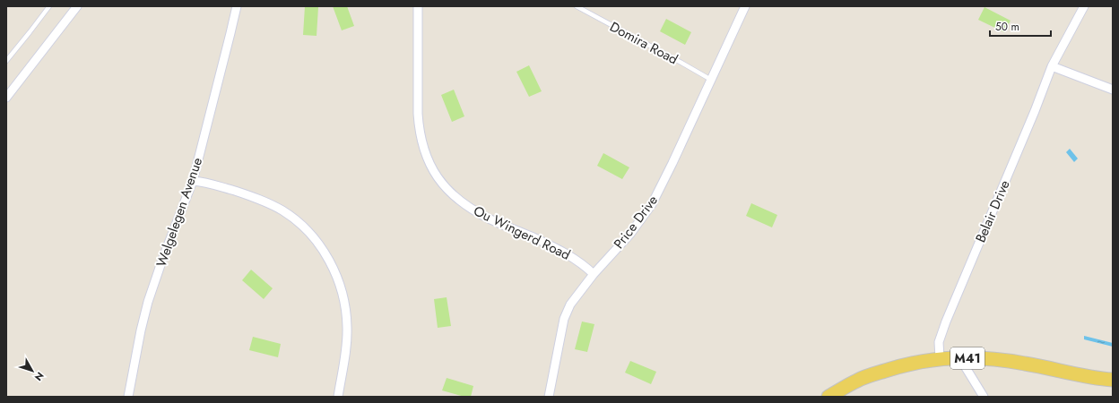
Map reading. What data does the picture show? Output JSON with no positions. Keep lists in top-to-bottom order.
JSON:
{
  "streets": {
    "main road": ["M41"],
    "street": [
      "Belair Drive",
      "Welgelegen Avenue",
      "Price Drive",
      "Ou Wingerd Road"
    ],
    "lane": ["Domira Road"]
  },
  "crossings": [
    ["Domira Road", "Price Drive"],
    ["Belair Drive", "M41"],
    ["Price Drive", "Ou Wingerd Road"]
  ],
  "scale_bar": "50 m",
  "north": "bottom right"
}
